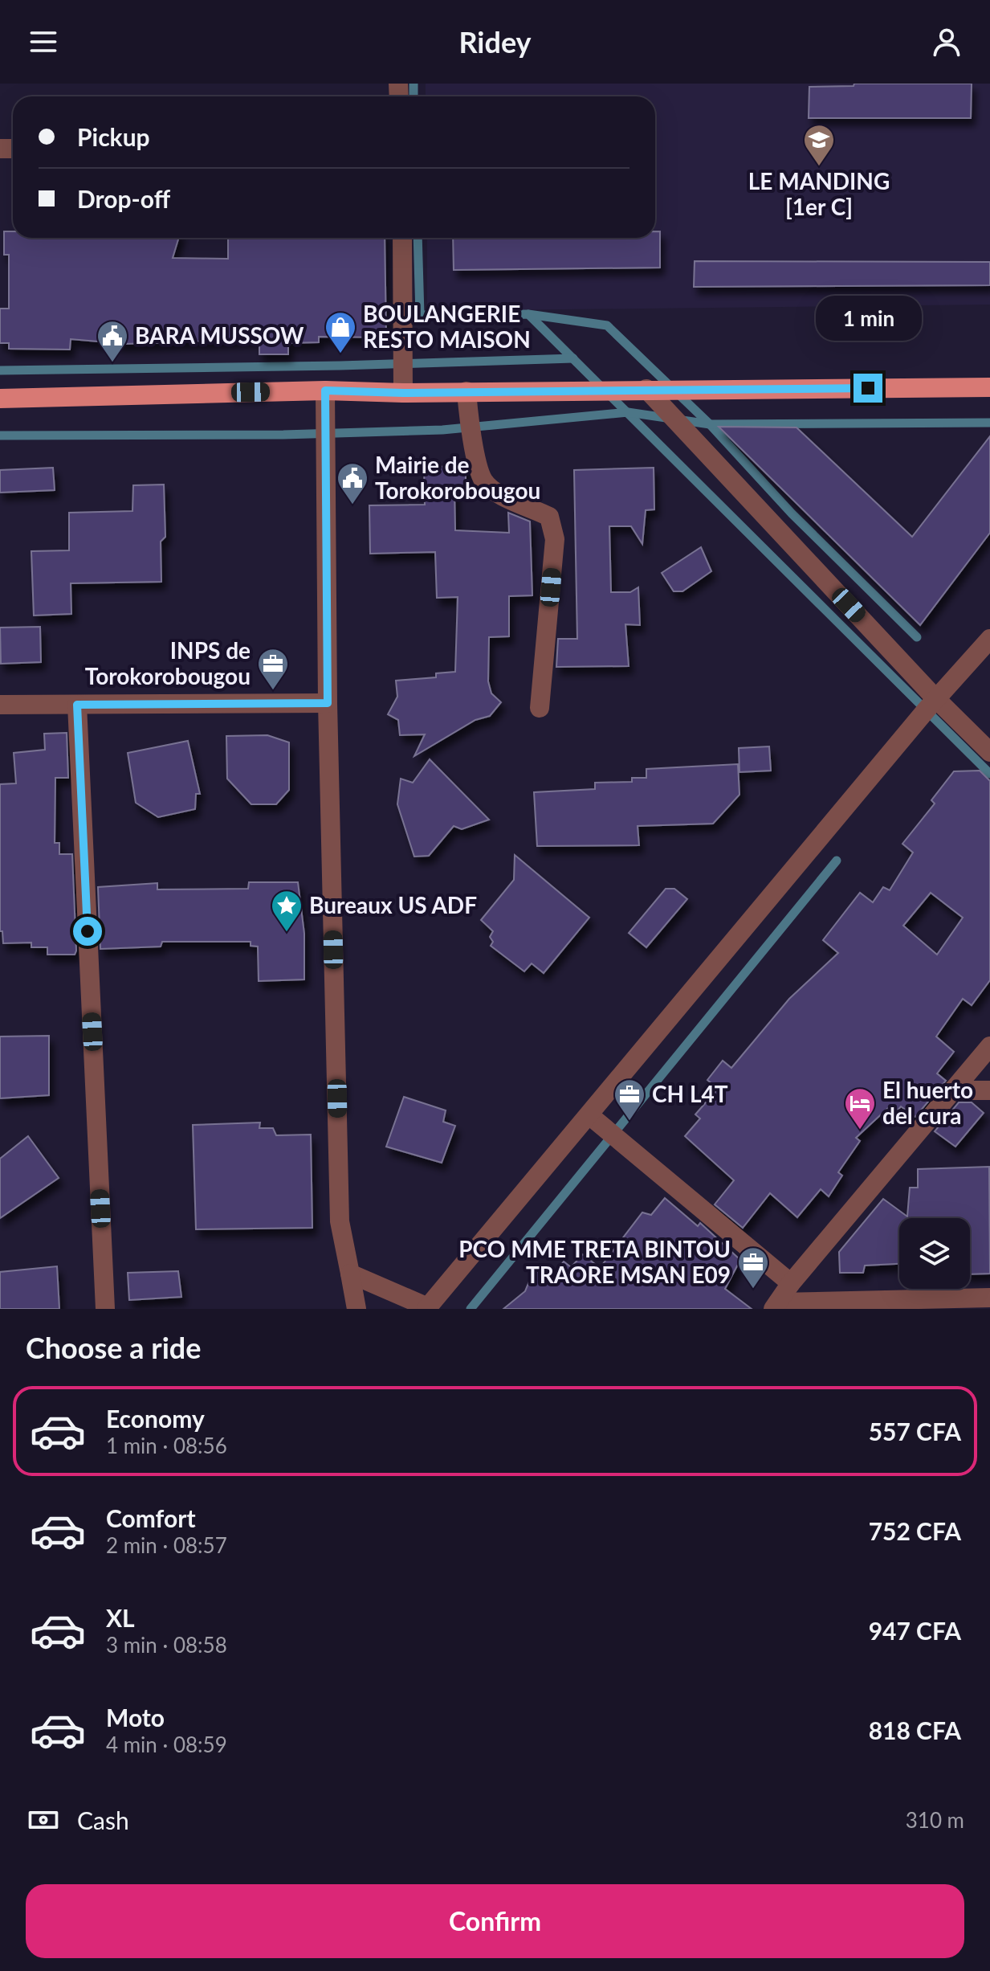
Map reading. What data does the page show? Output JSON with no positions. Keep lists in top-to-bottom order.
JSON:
{
  "places": {
    "school or university": ["LE MANDING [1er C]"],
    "shop": ["BOULANGERIE RESTO MAISON"],
    "public building": ["BARA MUSSOW", "Mairie de Torokorobougou"],
    "office": ["INPS de Torokorobougou", "CH L4T", "PCO MME TRETA BINTOU TRAORE MSAN E09"],
    "place": ["Bureaux US ADF"],
    "hotel": ["El huerto del cura"]
  },
  "page": {
    "header": "Ridey",
    "banner": ["Pickup", "Drop-off"],
    "bubble": "1 min",
    "heading": "Choose a ride",
    "list": [
      {
        "name": "Economy",
        "note": "1 min · 08:56",
        "value": "557 CFA"
      },
      {
        "name": "Comfort",
        "note": "2 min · 08:57",
        "value": "752 CFA"
      },
      {
        "name": "XL",
        "note": "3 min · 08:58",
        "value": "947 CFA"
      },
      {
        "name": "Moto",
        "note": "4 min · 08:59",
        "value": "818 CFA"
      }
    ],
    "pay": ["Cash", "310 m"],
    "buttons": "Confirm"
  }
}
